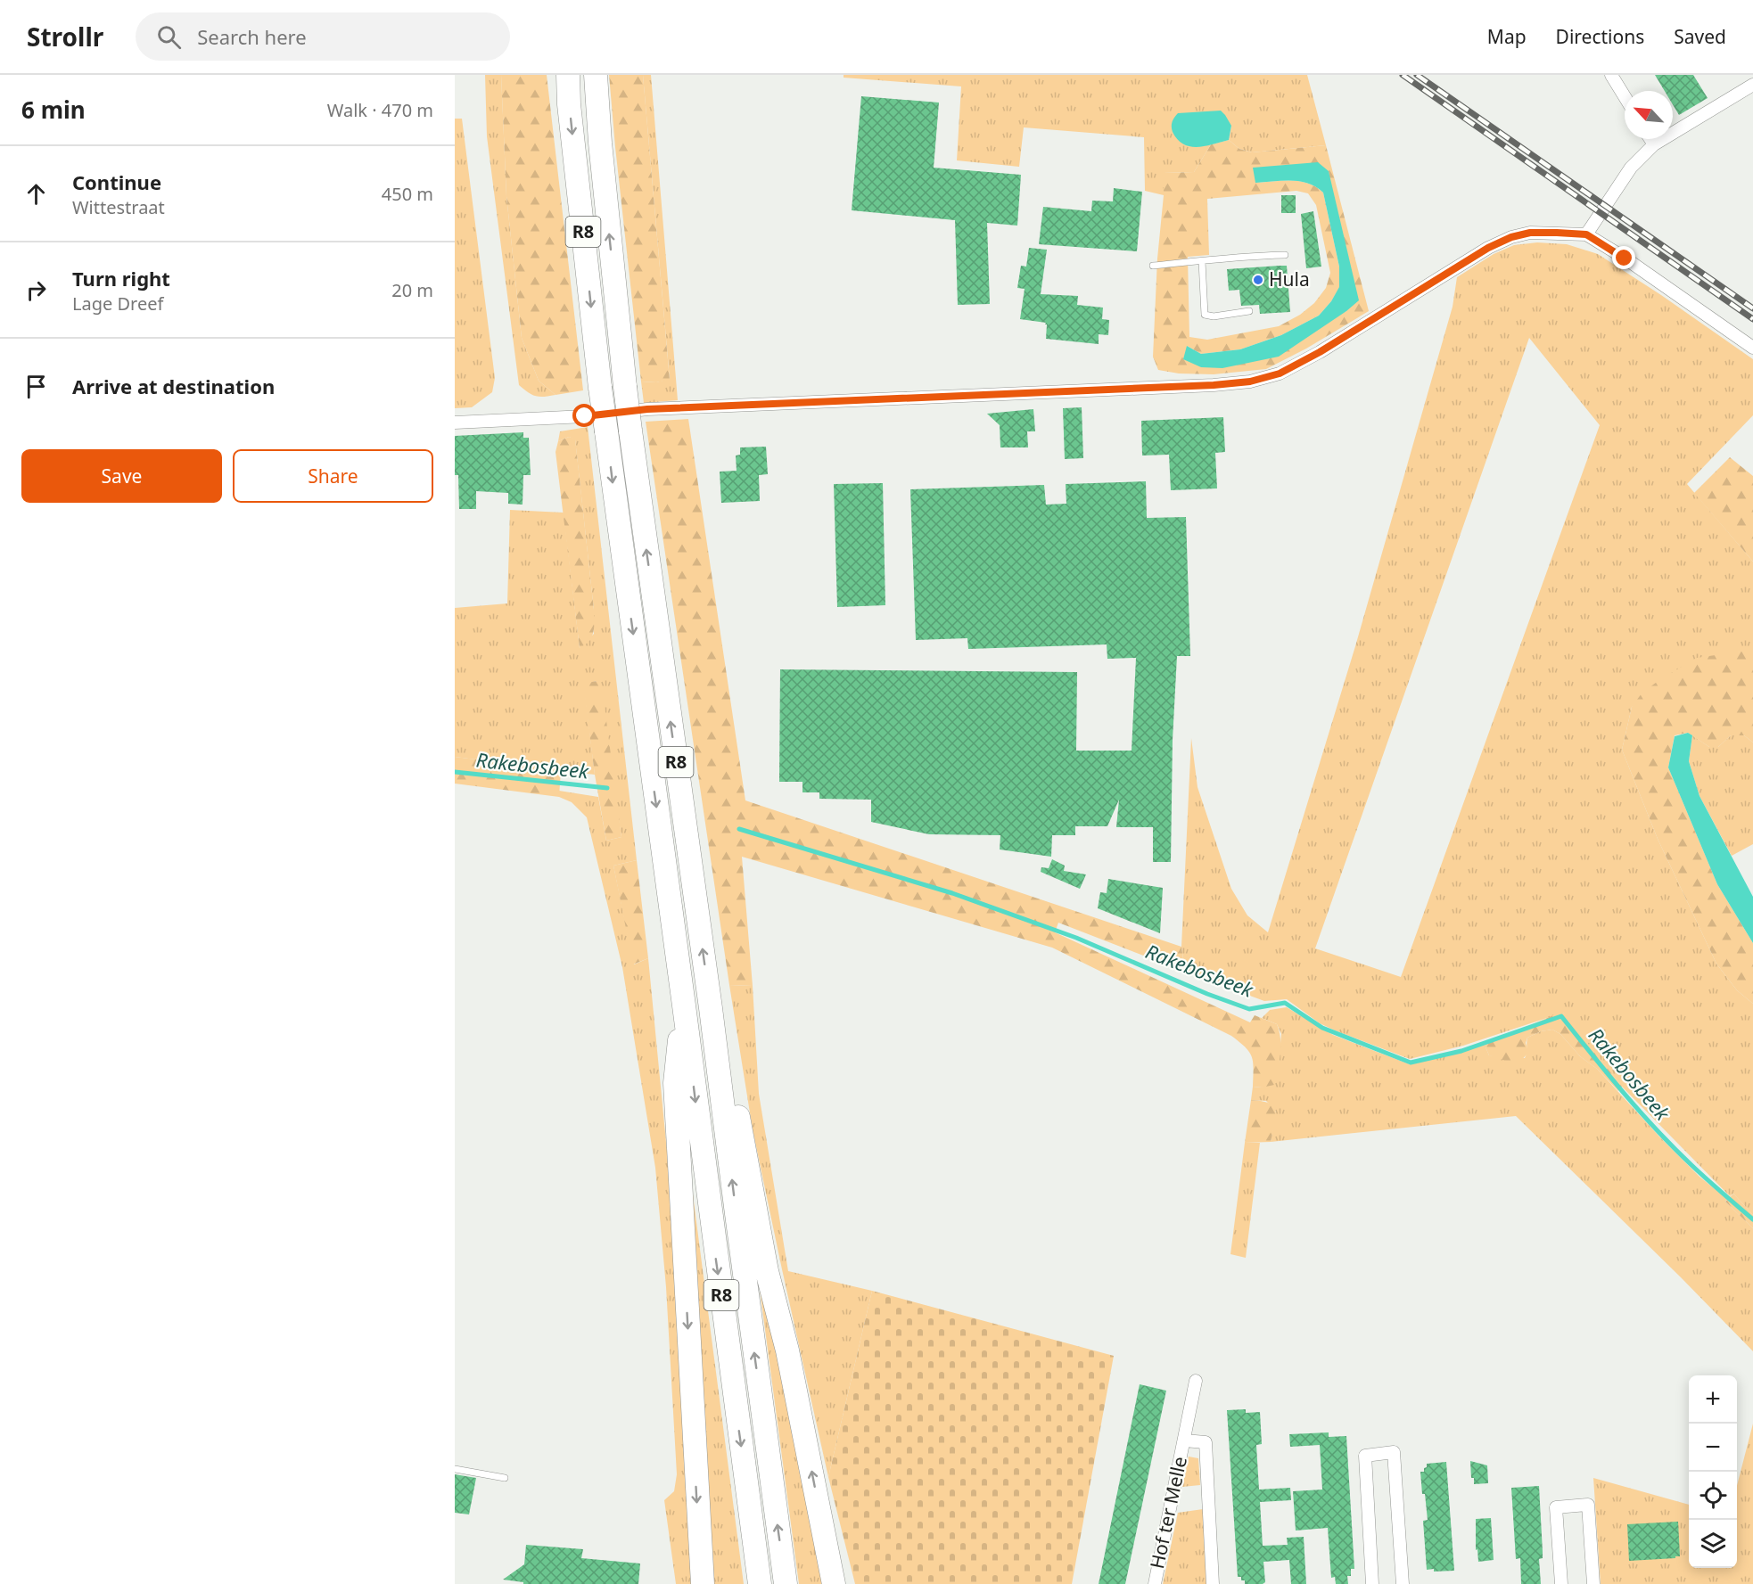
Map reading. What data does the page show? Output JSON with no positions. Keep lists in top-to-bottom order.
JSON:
{
  "streets": {
    "highway": ["R8"],
    "street": ["Hof ter Melle"]
  },
  "water": ["Rakebosbeek"],
  "places": ["Hula"],
  "north": "top left",
  "page": {
    "header": "Strollr",
    "search": "Search here",
    "nav": ["Map", "Directions", "Saved"],
    "heading": ["6 min", "Walk · 470 m"],
    "list": [
      ["Continue", "Wittestraat", "450 m"],
      ["Turn right", "Lage Dreef", "20 m"],
      "Arrive at destination"
    ],
    "buttons": ["Save", "Share"],
    "map_buttons": ["+", "−"]
  }
}
